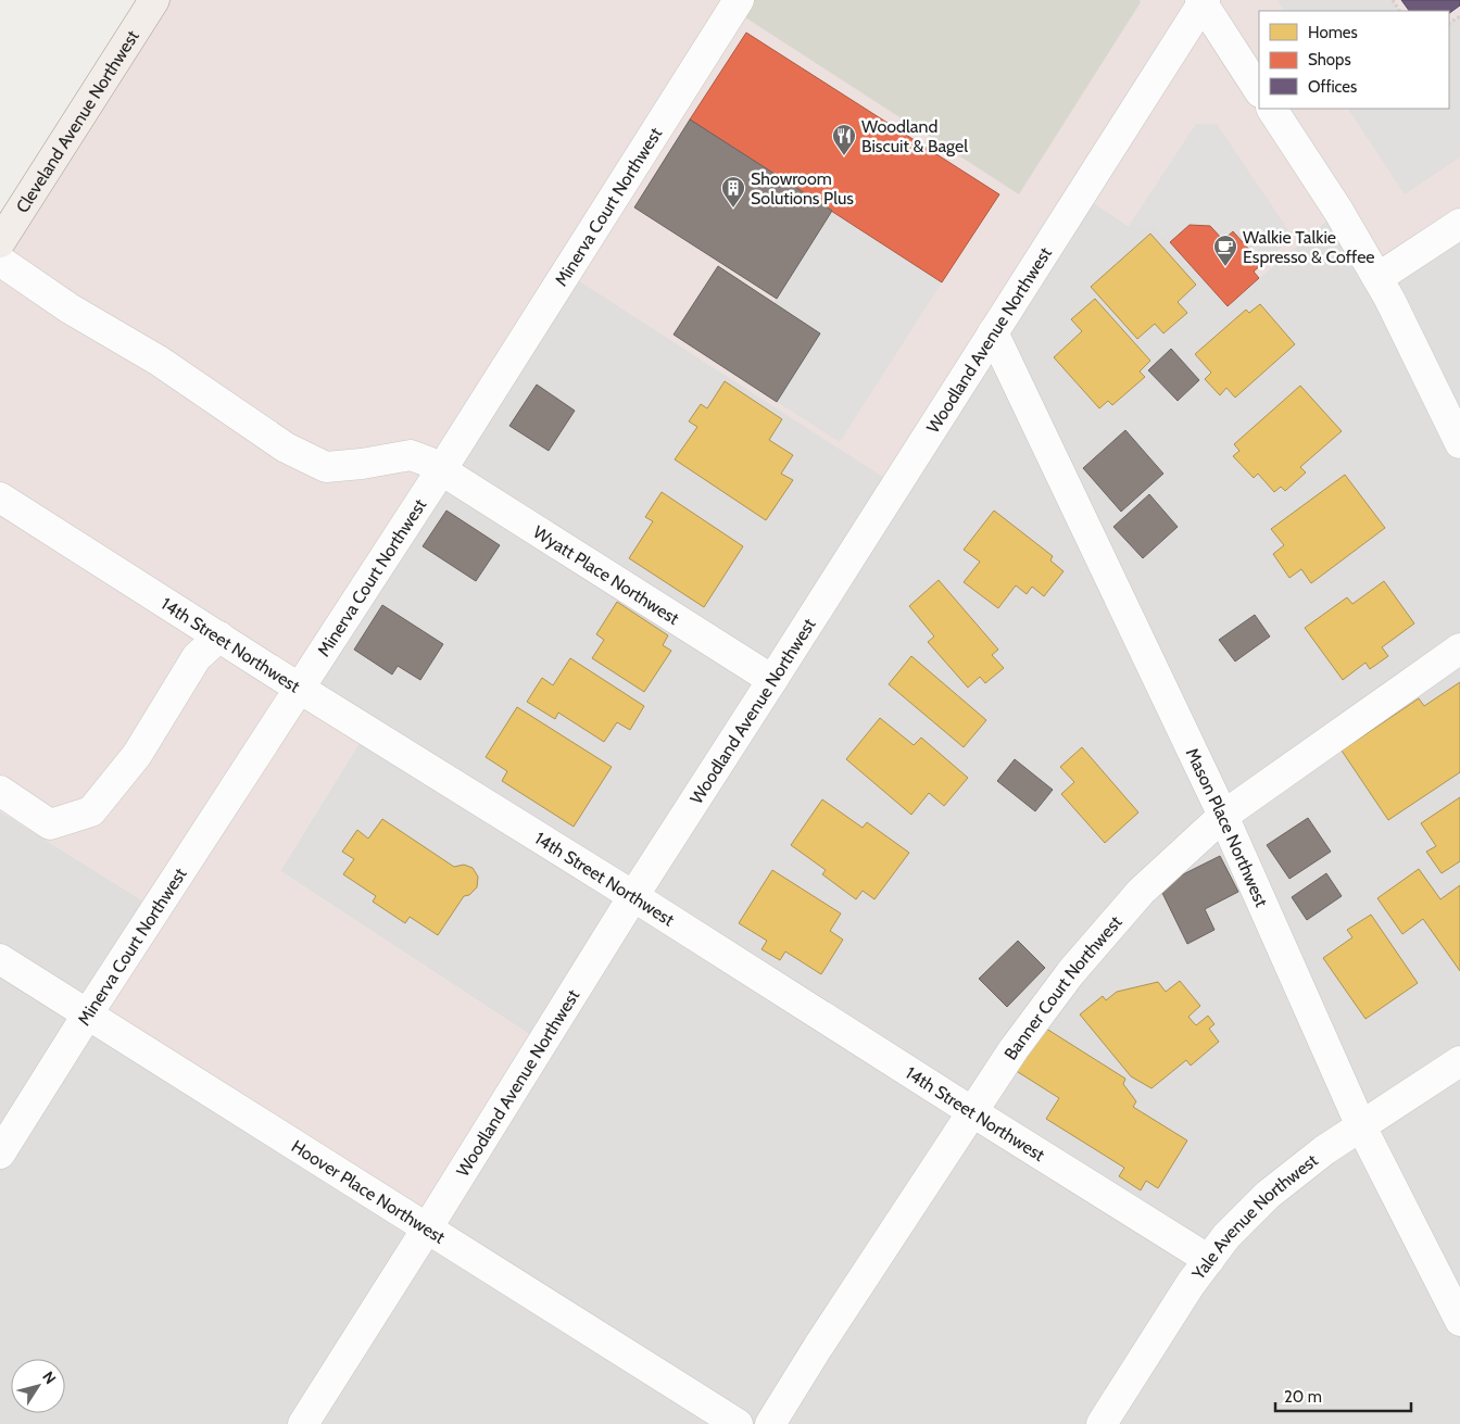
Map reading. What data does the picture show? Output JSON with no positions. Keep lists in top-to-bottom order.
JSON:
{
  "streets": {
    "main road": ["Cleveland Avenue Northwest"],
    "street": [
      "Minerva Court Northwest",
      "Woodland Avenue Northwest",
      "Wyatt Place Northwest",
      "14th Street Northwest",
      "Mason Place Northwest",
      "Banner Court Northwest",
      "Hoover Place Northwest",
      "Yale Avenue Northwest"
    ]
  },
  "crossings": [
    ["Minerva Court Northwest", "Wyatt Place Northwest"],
    ["Minerva Court Northwest", "14th Street Northwest"],
    ["Minerva Court Northwest", "Hoover Place Northwest"],
    ["Woodland Avenue Northwest", "Wyatt Place Northwest"],
    ["Woodland Avenue Northwest", "14th Street Northwest"],
    ["Woodland Avenue Northwest", "Mason Place Northwest"],
    ["Woodland Avenue Northwest", "Hoover Place Northwest"],
    ["14th Street Northwest", "Banner Court Northwest"],
    ["14th Street Northwest", "Yale Avenue Northwest"],
    ["Mason Place Northwest", "Banner Court Northwest"],
    ["Mason Place Northwest", "Yale Avenue Northwest"]
  ],
  "places": {
    "restaurant": ["Woodland Biscuit & Bagel"],
    "building": ["Showroom Solutions Plus"],
    "cafe": ["Walkie Talkie Espresso & Coffee"]
  },
  "legend": ["Homes", "Shops", "Offices"],
  "scale_bar": "20 m",
  "north": "top right"
}
